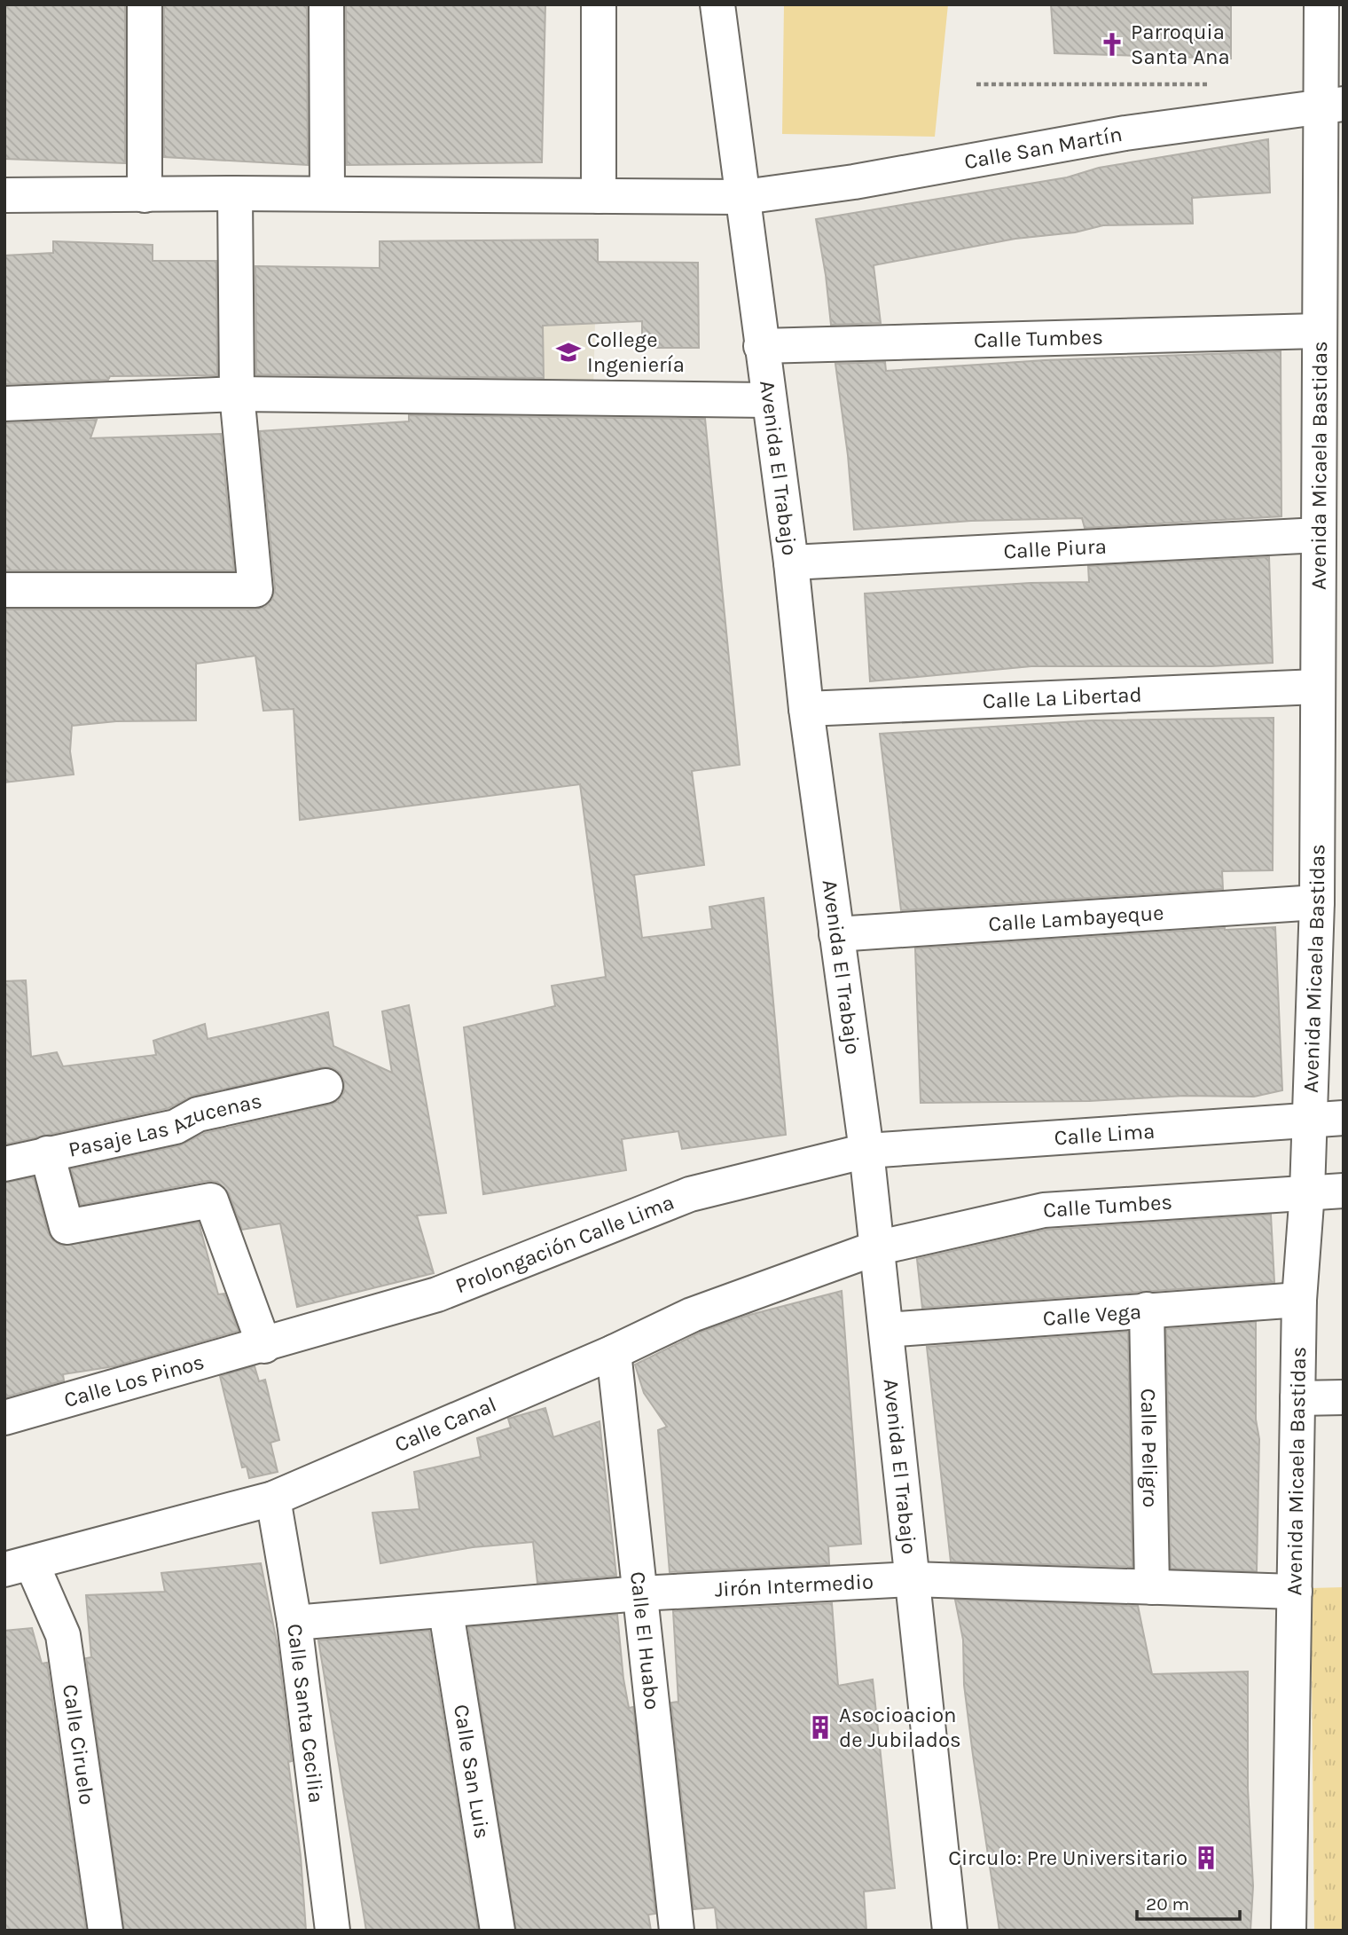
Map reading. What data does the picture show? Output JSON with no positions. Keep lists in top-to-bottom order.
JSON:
{
  "streets": {
    "street": [
      "Calle San Martín",
      "Calle Tumbes",
      "Avenida Micaela Bastidas",
      "Avenida El Trabajo",
      "Calle Piura",
      "Calle La Libertad",
      "Calle Lambayeque",
      "Pasaje Las Azucenas",
      "Calle Lima",
      "Prolongación Calle Lima",
      "Calle Vega",
      "Calle Los Pinos",
      "Calle Canal",
      "Calle Peligro",
      "Jirón Intermedio",
      "Calle El Huabo",
      "Calle Santa Cecilia",
      "Calle Ciruelo",
      "Calle San Luis"
    ]
  },
  "crossings": [
    ["Calle San Martín", "Avenida Micaela Bastidas"],
    ["Calle San Martín", "Avenida El Trabajo"],
    ["Calle Tumbes", "Avenida Micaela Bastidas"],
    ["Calle Tumbes", "Avenida El Trabajo"],
    ["Calle Tumbes", "Calle Canal"],
    ["Avenida Micaela Bastidas", "Calle Piura"],
    ["Avenida Micaela Bastidas", "Calle La Libertad"],
    ["Avenida Micaela Bastidas", "Calle Lambayeque"],
    ["Avenida Micaela Bastidas", "Calle Lima"],
    ["Avenida Micaela Bastidas", "Calle Vega"],
    ["Avenida Micaela Bastidas", "Jirón Intermedio"],
    ["Avenida El Trabajo", "Calle Piura"],
    ["Avenida El Trabajo", "Calle La Libertad"],
    ["Avenida El Trabajo", "Calle Lambayeque"],
    ["Avenida El Trabajo", "Calle Lima"],
    ["Avenida El Trabajo", "Prolongación Calle Lima"],
    ["Avenida El Trabajo", "Calle Vega"],
    ["Avenida El Trabajo", "Calle Canal"],
    ["Avenida El Trabajo", "Jirón Intermedio"],
    ["Calle Lima", "Prolongación Calle Lima"],
    ["Prolongación Calle Lima", "Calle Los Pinos"],
    ["Calle Vega", "Calle Peligro"],
    ["Calle Canal", "Calle El Huabo"],
    ["Calle Canal", "Calle Santa Cecilia"],
    ["Calle Canal", "Calle Ciruelo"],
    ["Calle Peligro", "Jirón Intermedio"],
    ["Jirón Intermedio", "Calle El Huabo"],
    ["Jirón Intermedio", "Calle Santa Cecilia"],
    ["Jirón Intermedio", "Calle San Luis"]
  ],
  "places": {
    "church": ["Parroquia Santa Ana"],
    "school or university": ["College Ingeniería"],
    "building": ["Asocioacion de Jubilados", "Circulo: Pre Universitario"]
  },
  "scale_bar": "20 m"
}
